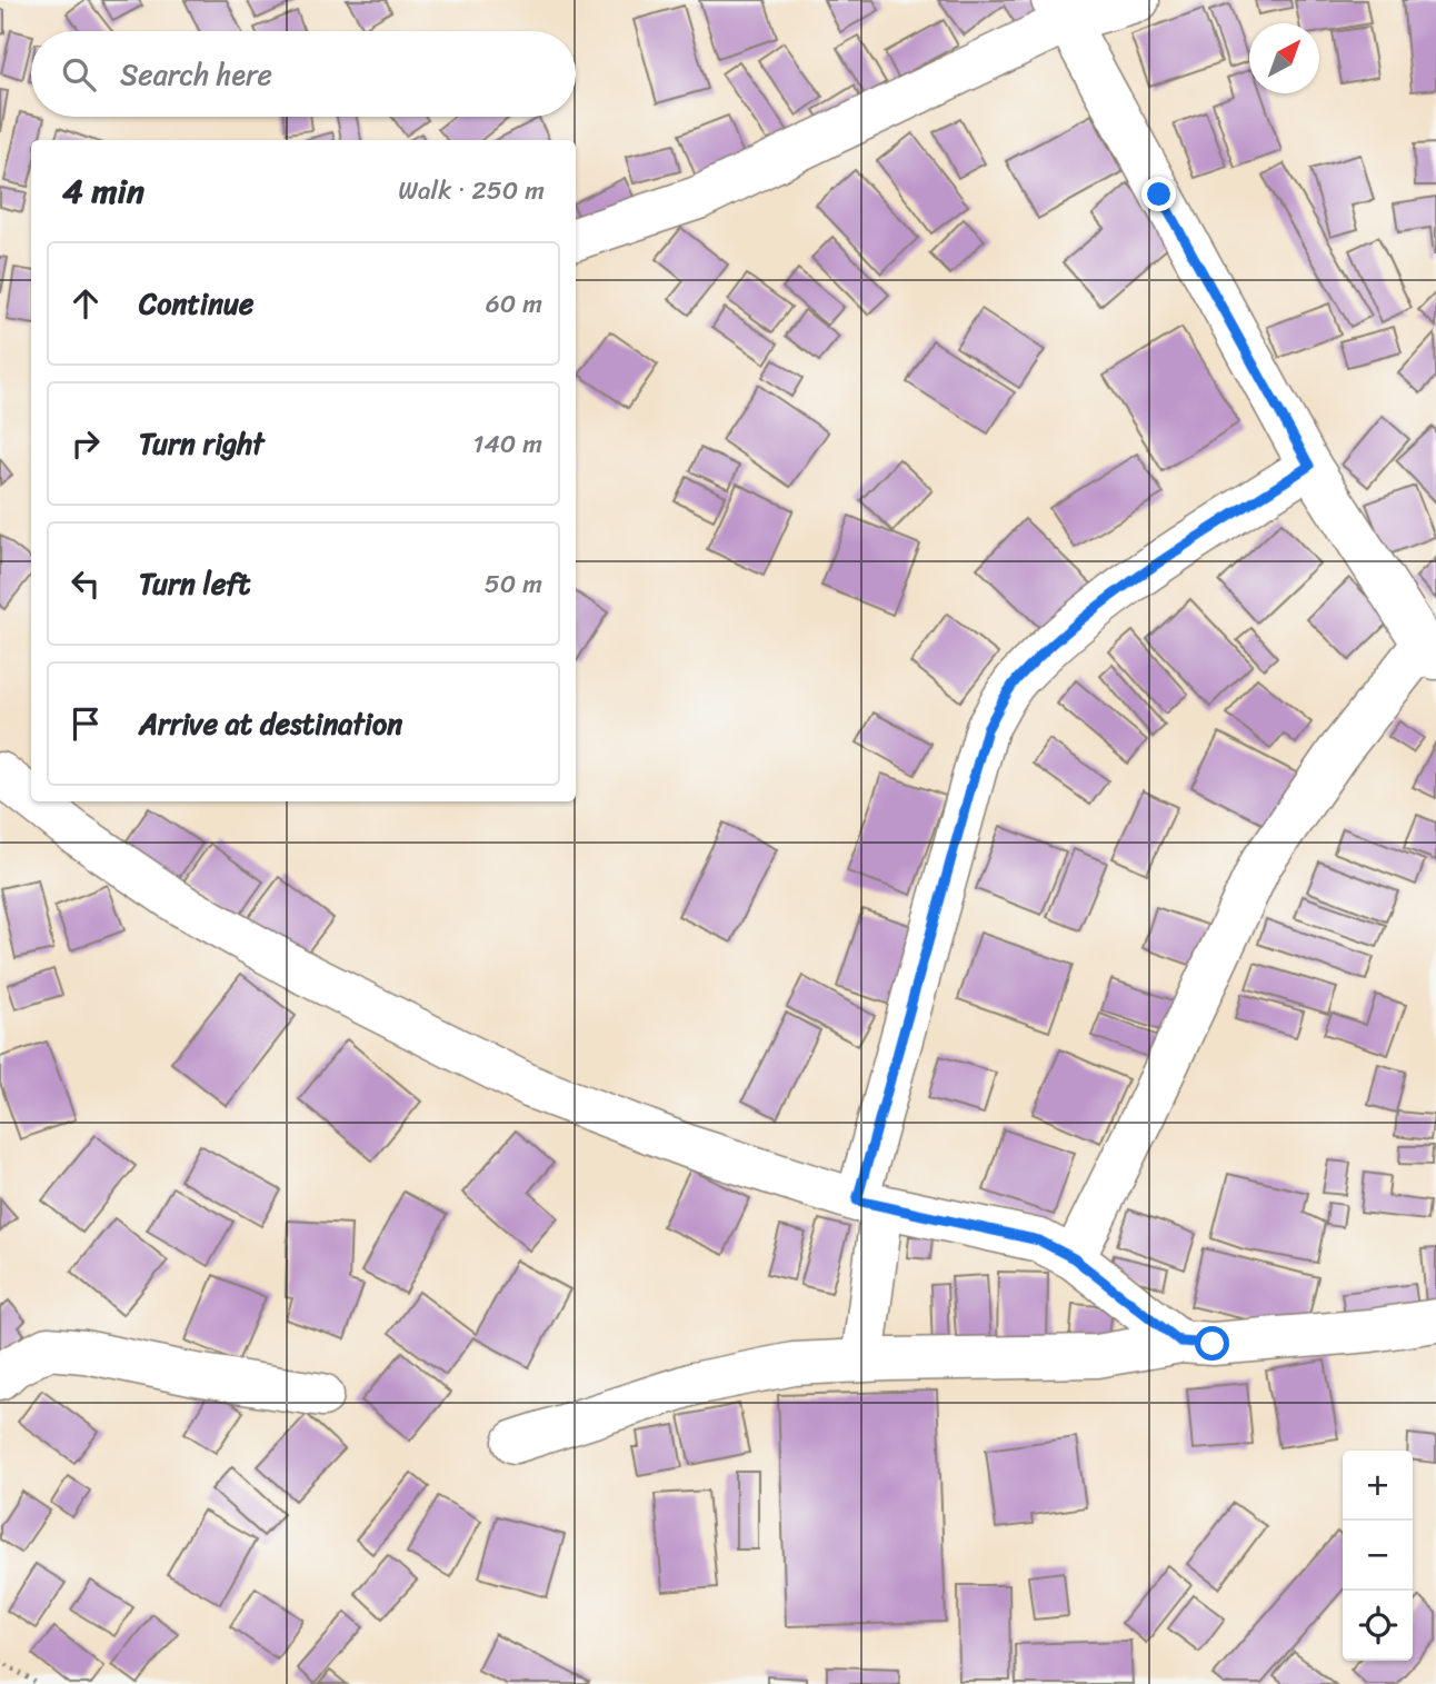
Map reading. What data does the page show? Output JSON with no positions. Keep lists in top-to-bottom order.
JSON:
{
  "north": "top right",
  "page": {
    "search": "Search here",
    "heading": ["4 min", "Walk · 250 m"],
    "list": [
      ["Continue", "60 m"],
      ["Turn right", "140 m"],
      ["Turn left", "50 m"],
      "Arrive at destination"
    ],
    "map_buttons": ["+", "−"]
  }
}
